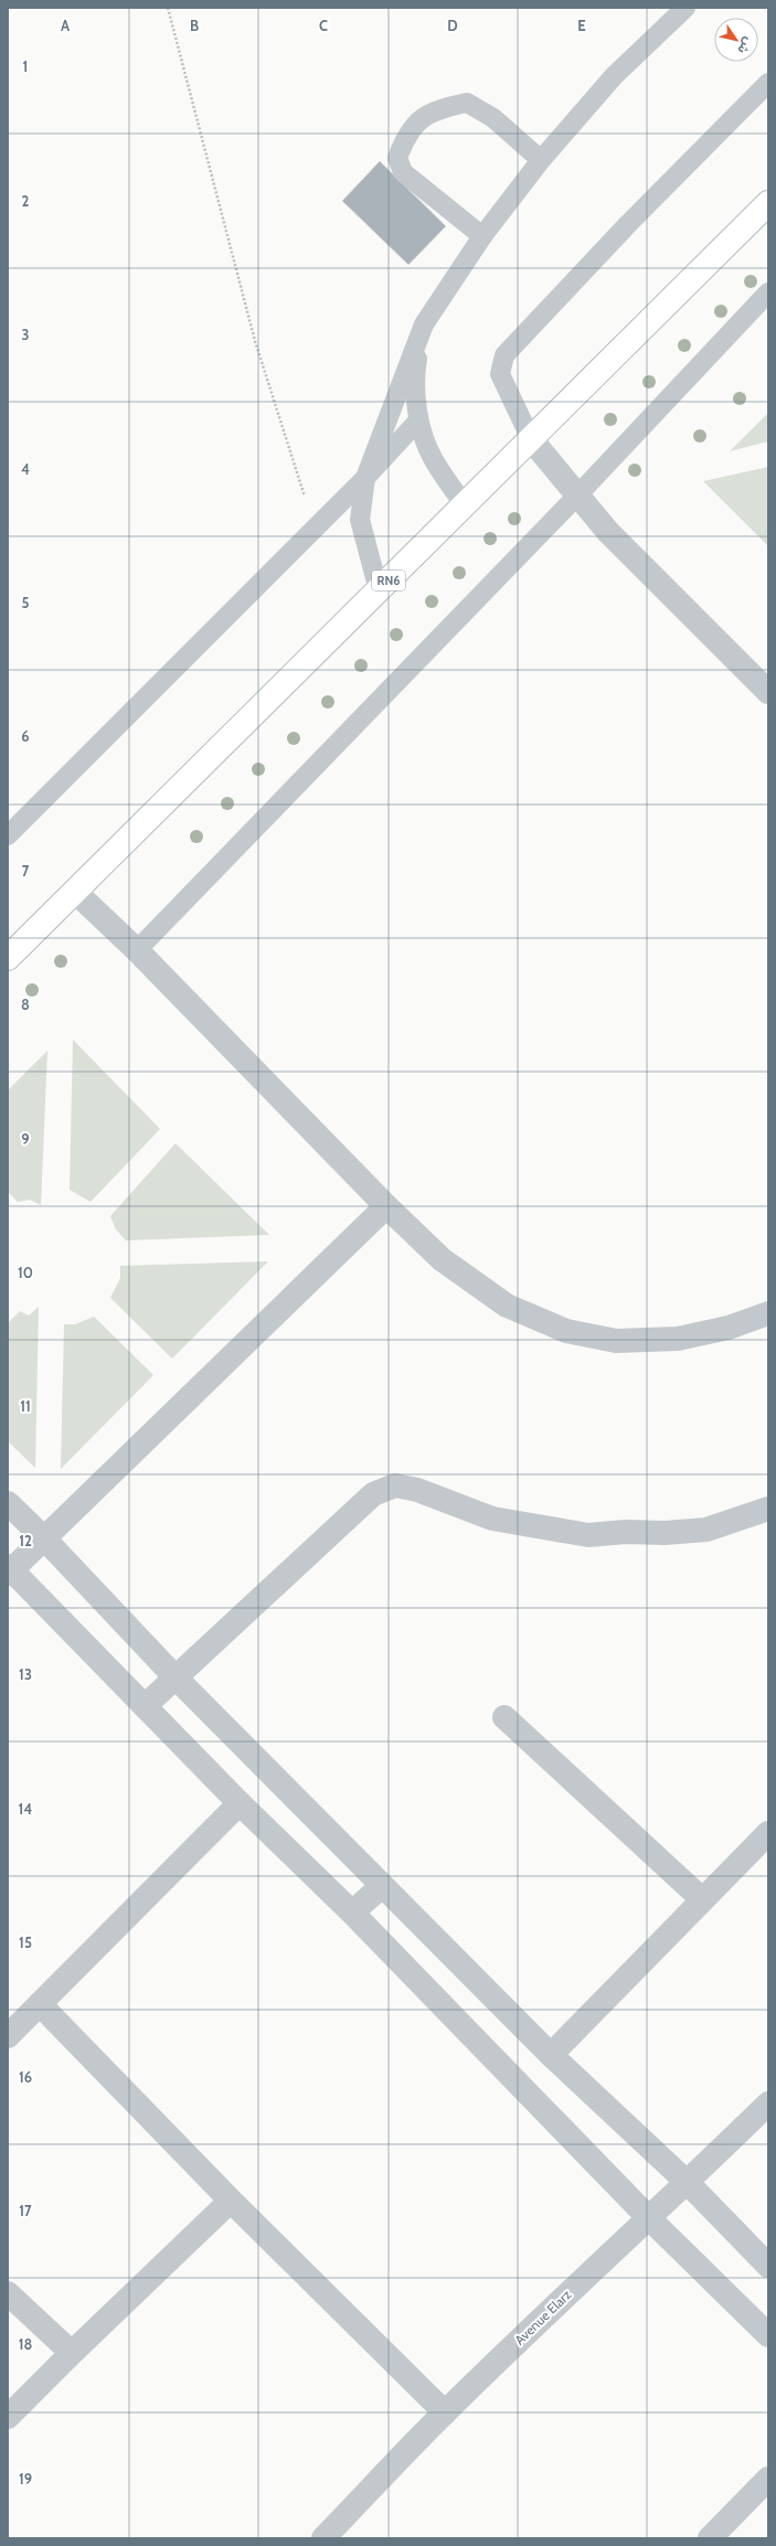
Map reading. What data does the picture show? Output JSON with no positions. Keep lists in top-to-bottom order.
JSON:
{
  "streets": {
    "main road": ["RN6"],
    "street": ["Avenue Elarz"]
  },
  "north": "bottom right",
  "grid": {
    "columns": [
      "A",
      "B",
      "C",
      "D",
      "E"
    ],
    "rows": [
      "1",
      "2",
      "3",
      "4",
      "5",
      "6",
      "7",
      "8",
      "9",
      "10",
      "11",
      "12",
      "13",
      "14",
      "15",
      "16",
      "17",
      "18",
      "19"
    ]
  }
}
